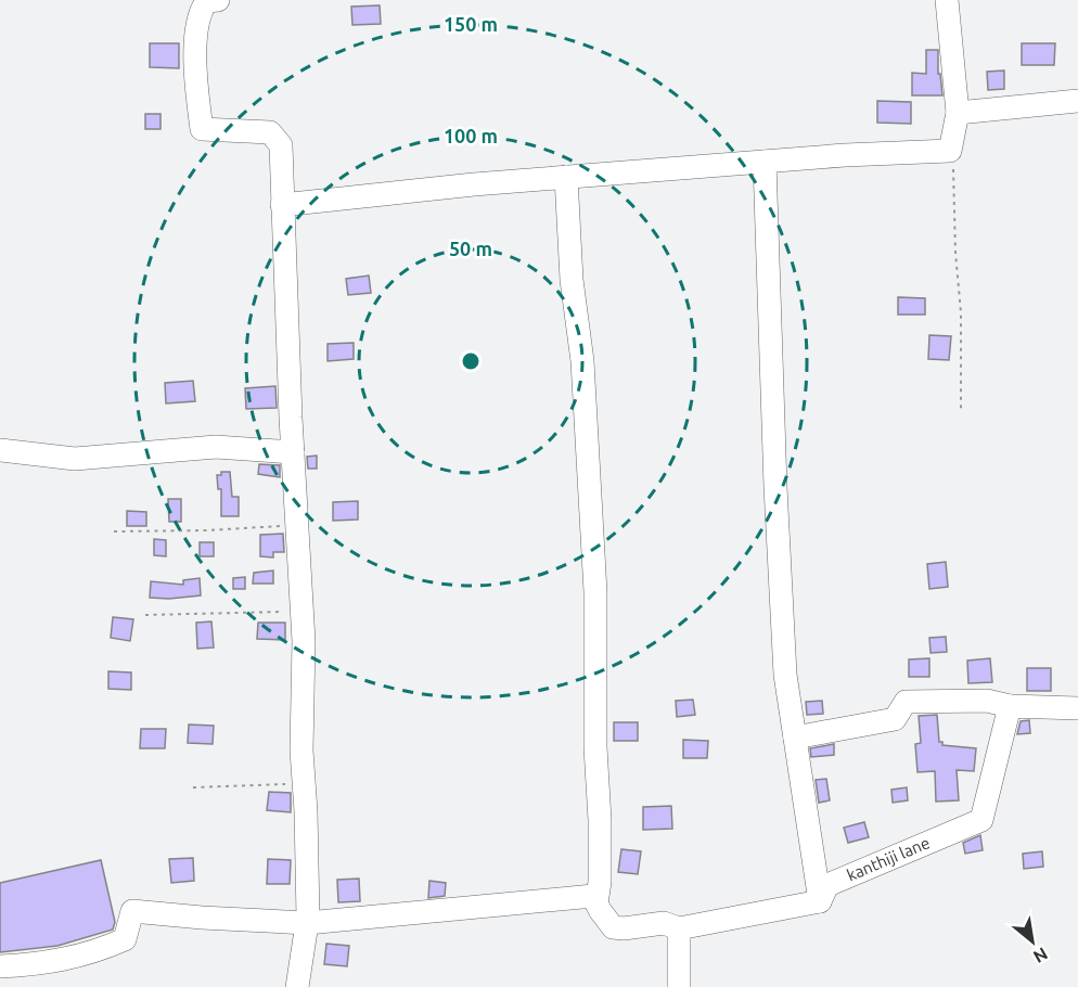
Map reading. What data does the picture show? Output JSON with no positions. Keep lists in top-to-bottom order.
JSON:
{
  "streets": {
    "street": ["kanthiji lane"]
  },
  "north": "bottom right",
  "rings": ["150 m", "100 m", "50 m"]
}
